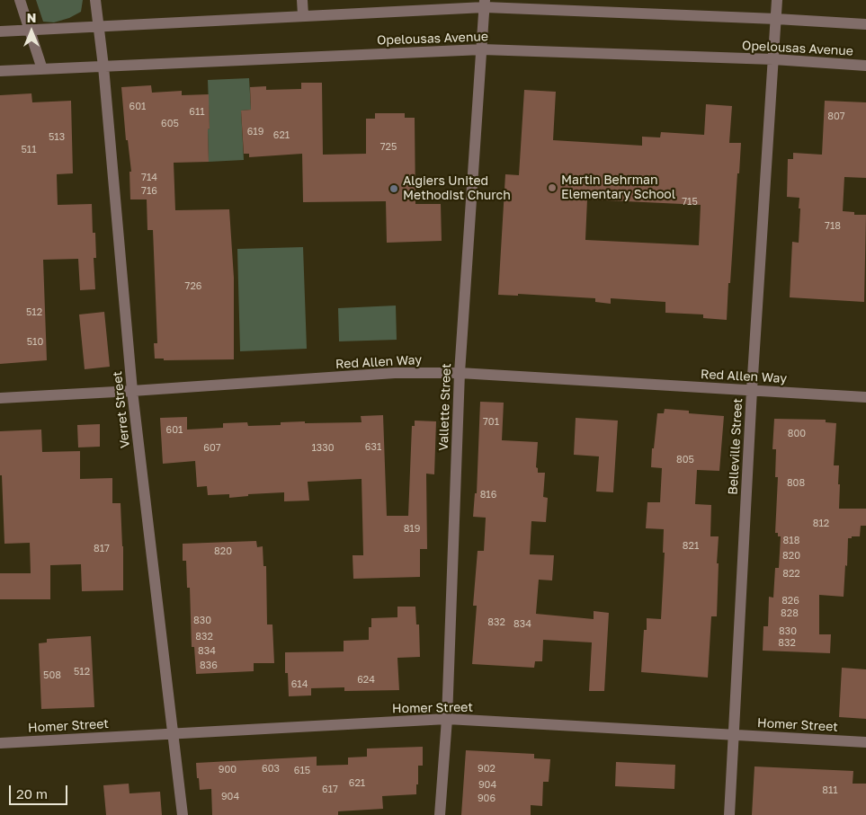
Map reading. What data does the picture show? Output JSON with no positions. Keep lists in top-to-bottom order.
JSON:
{
  "streets": {
    "street": [
      "Opelousas Avenue",
      "Red Allen Way",
      "Vallette Street",
      "Verret Street",
      "Belleville Street",
      "Homer Street"
    ]
  },
  "crossings": [
    ["Opelousas Avenue", "Vallette Street"],
    ["Opelousas Avenue", "Verret Street"],
    ["Opelousas Avenue", "Belleville Street"],
    ["Red Allen Way", "Vallette Street"],
    ["Red Allen Way", "Verret Street"],
    ["Red Allen Way", "Belleville Street"],
    ["Vallette Street", "Homer Street"],
    ["Verret Street", "Homer Street"],
    ["Belleville Street", "Homer Street"]
  ],
  "places": ["Martin Behrman Elementary School", "Algiers United Methodist Church"],
  "house_numbers": [
    "601",
    "611",
    "807",
    "605",
    "619",
    "621",
    "513",
    "725",
    "511",
    "714",
    "716",
    "715",
    "718",
    "726",
    "512",
    "510",
    "701",
    "601",
    "800",
    "631",
    "607",
    "1330",
    "805",
    "808",
    "816",
    "812",
    "819",
    "818",
    "821",
    "817",
    "820",
    "820",
    "822",
    "826",
    "828",
    "830",
    "832",
    "834",
    "830",
    "832",
    "832",
    "834",
    "836",
    "512",
    "508",
    "624",
    "614",
    "603",
    "902",
    "900",
    "615",
    "621",
    "904",
    "617",
    "811",
    "904",
    "906"
  ],
  "scale_bar": "20 m",
  "north": "top"
}
